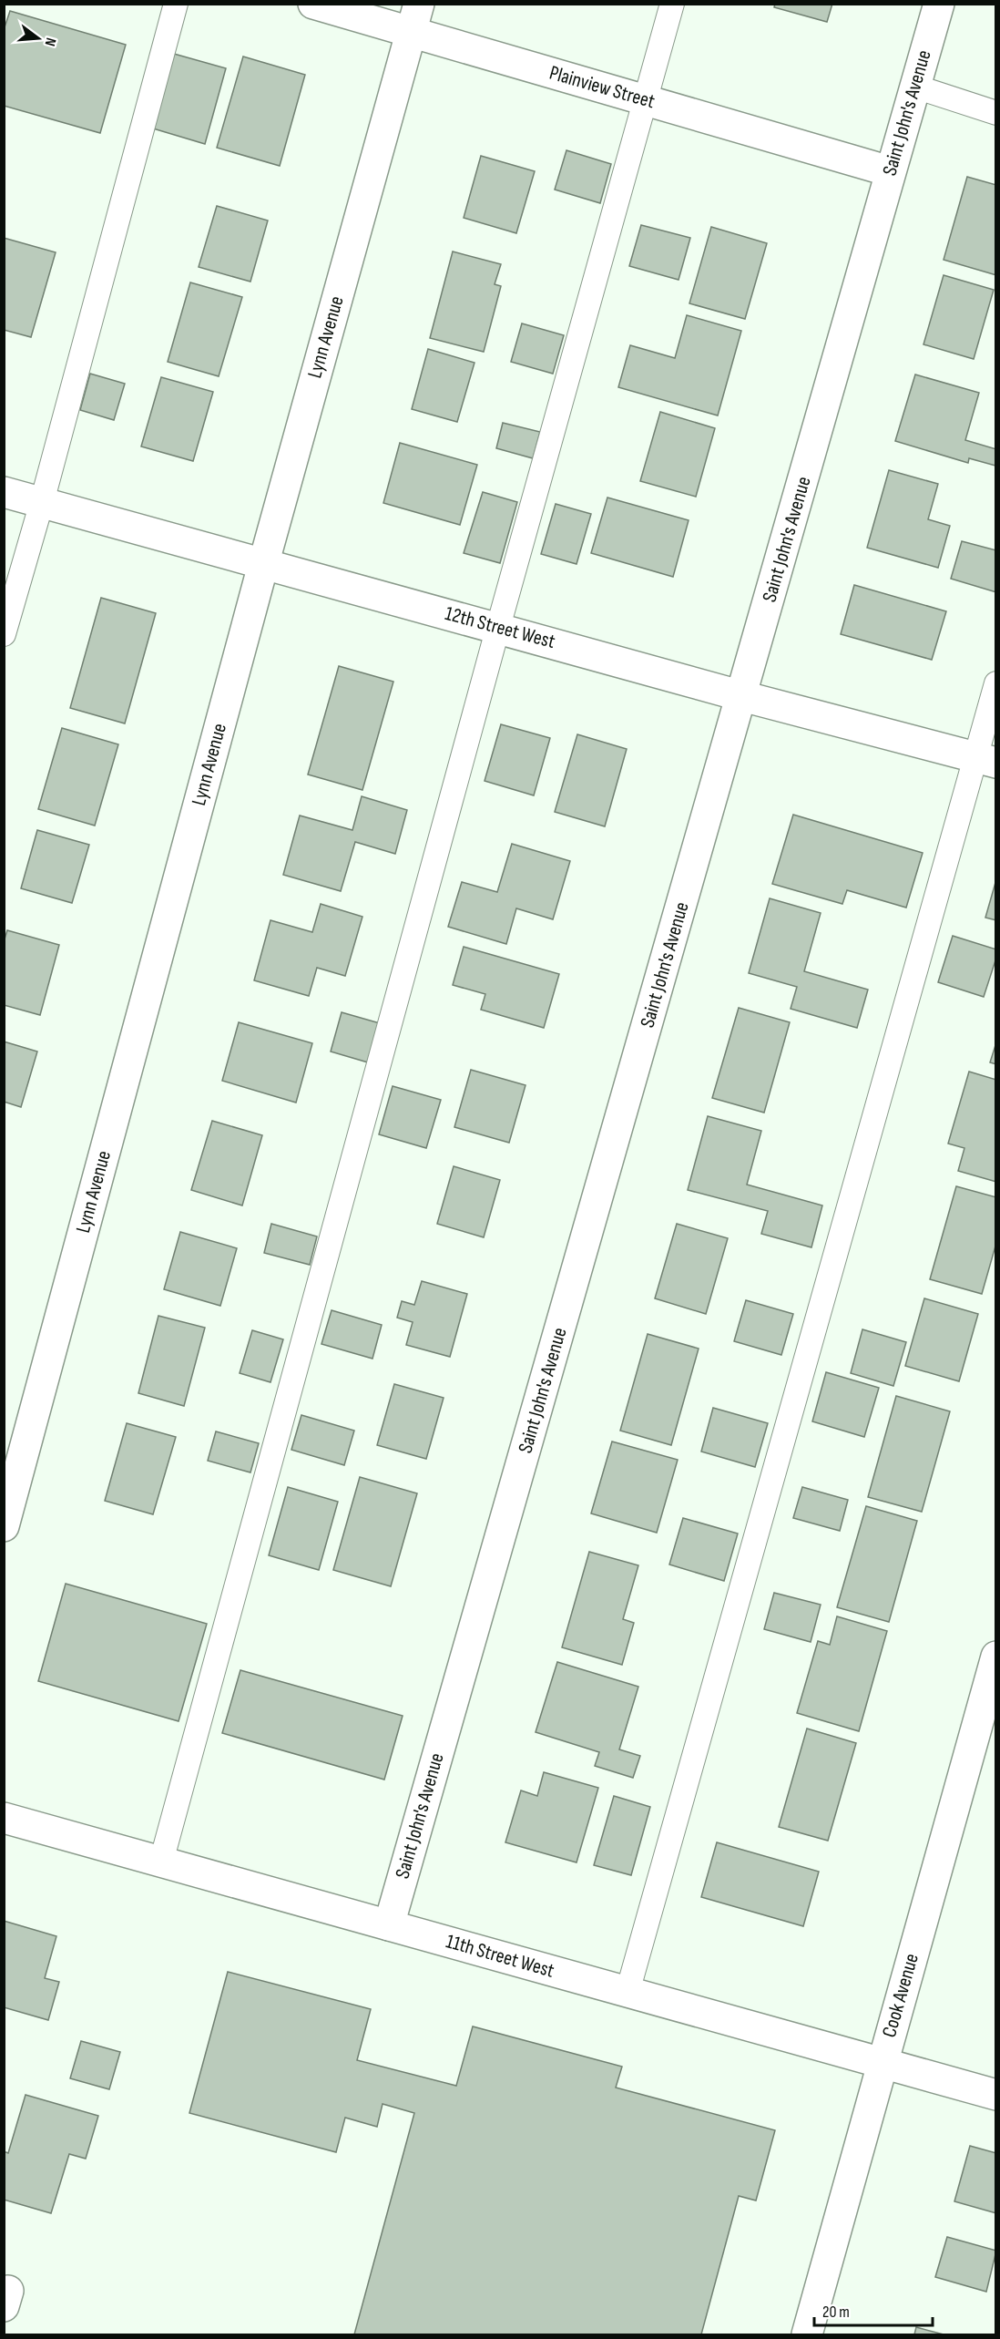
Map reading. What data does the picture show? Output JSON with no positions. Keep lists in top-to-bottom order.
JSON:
{
  "streets": {
    "street": [
      "Plainview Street",
      "Saint John's Avenue",
      "Lynn Avenue",
      "12th Street West",
      "11th Street West",
      "Cook Avenue"
    ]
  },
  "crossings": [
    ["Plainview Street", "Saint John's Avenue"],
    ["Plainview Street", "Lynn Avenue"],
    ["Saint John's Avenue", "12th Street West"],
    ["Saint John's Avenue", "11th Street West"],
    ["Lynn Avenue", "12th Street West"],
    ["11th Street West", "Cook Avenue"]
  ],
  "scale_bar": "20 m",
  "north": "right"
}
